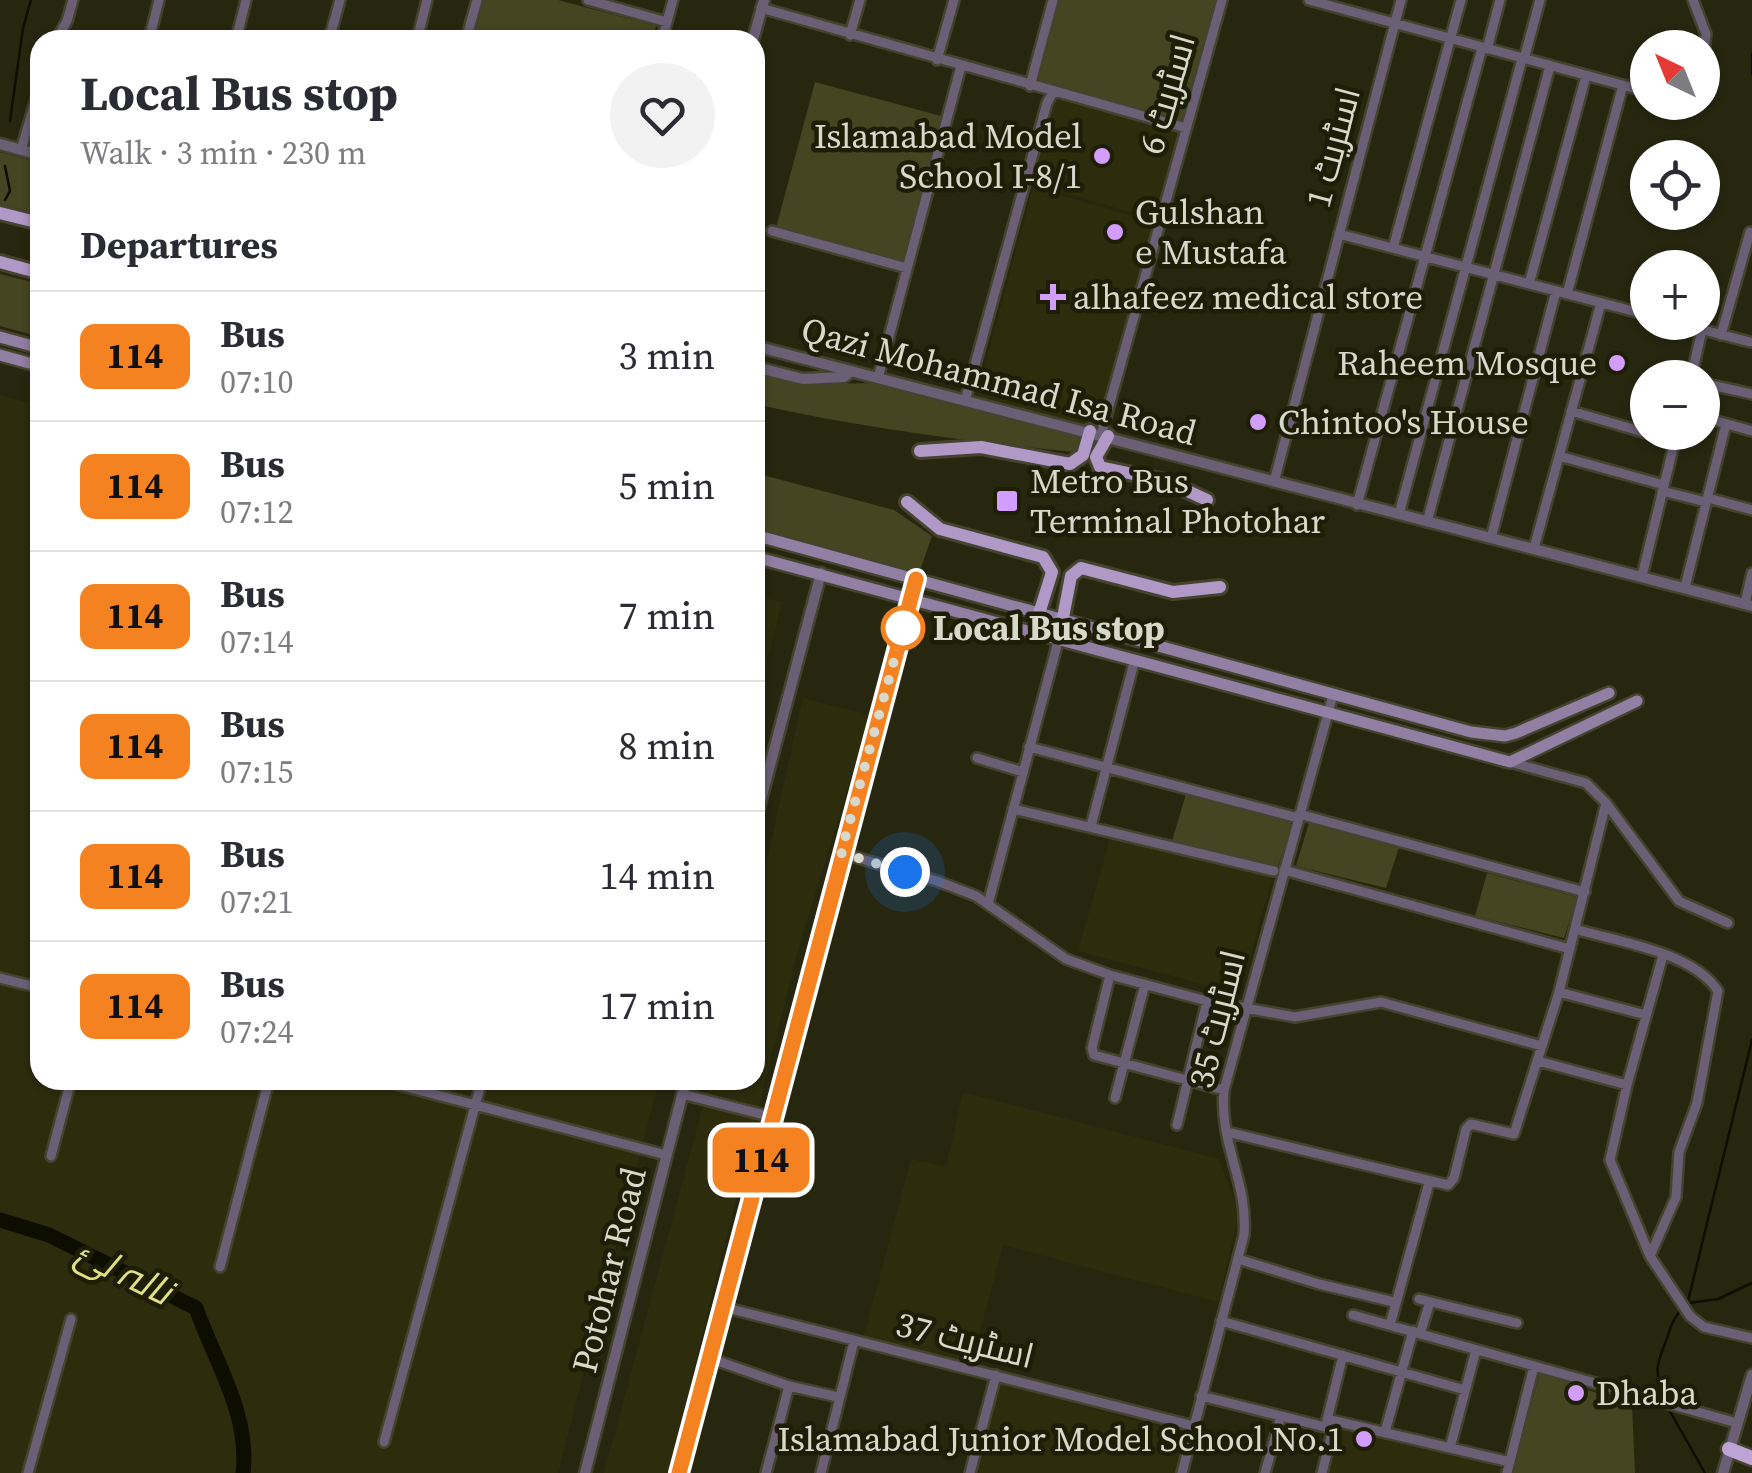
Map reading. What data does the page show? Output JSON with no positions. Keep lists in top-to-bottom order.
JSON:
{
  "streets": {
    "street": [
      "اسٹریٹ 6",
      "اسٹریٹ 1",
      "Qazi Mohammad Isa Road",
      "اسٹریٹ 35",
      "Potohar Road",
      "اسٹریٹ 37"
    ]
  },
  "crossings": [
    ["اسٹریٹ 6", "Qazi Mohammad Isa Road"],
    ["اسٹریٹ 1", "Qazi Mohammad Isa Road"],
    ["اسٹریٹ 35", "اسٹریٹ 37"]
  ],
  "water": ["نالہ لئ"],
  "places": {
    "other": [
      "Islamabad Model School I-8/1",
      "Gulshan e Mustafa",
      "Raheem Mosque",
      "Chintoo's House",
      "Local Bus stop",
      "Dhaba",
      "Islamabad Junior Model School No.1"
    ],
    "health": ["alhafeez medical store"],
    "transit": ["Metro Bus Terminal Photohar"]
  },
  "lines": ["bus line 114"],
  "north": "top left",
  "page": {
    "on_map": "114",
    "map_buttons": ["+", "−"],
    "heading": [
      ["Local Bus stop", "Walk · 3 min · 230 m"],
      "Departures"
    ],
    "list": [
      {
        "mark": "114",
        "name": "Bus",
        "note": "07:10",
        "value": "3 min"
      },
      {
        "mark": "114",
        "name": "Bus",
        "note": "07:12",
        "value": "5 min"
      },
      {
        "mark": "114",
        "name": "Bus",
        "note": "07:14",
        "value": "7 min"
      },
      {
        "mark": "114",
        "name": "Bus",
        "note": "07:15",
        "value": "8 min"
      },
      {
        "mark": "114",
        "name": "Bus",
        "note": "07:21",
        "value": "14 min"
      },
      {
        "mark": "114",
        "name": "Bus",
        "note": "07:24",
        "value": "17 min"
      }
    ]
  }
}
